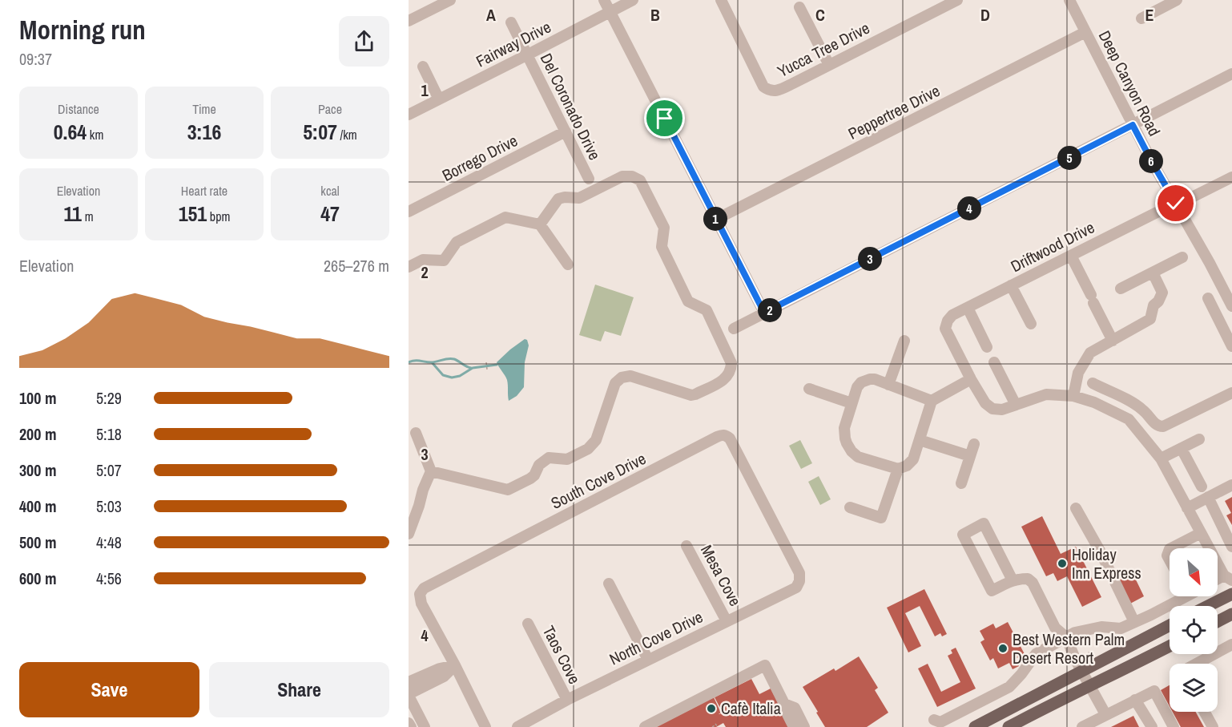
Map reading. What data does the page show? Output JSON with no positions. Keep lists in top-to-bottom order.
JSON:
{
  "streets": {
    "street": [
      "Fairway Drive",
      "Yucca Tree Drive",
      "Deep Canyon Road",
      "Del Coronado Drive",
      "Peppertree Drive",
      "Borrego Drive",
      "Driftwood Drive",
      "South Cove Drive",
      "Mesa Cove",
      "North Cove Drive",
      "Taos Cove"
    ]
  },
  "crossings": [
    ["Fairway Drive", "Del Coronado Drive"],
    ["Deep Canyon Road", "Peppertree Drive"],
    ["Deep Canyon Road", "Driftwood Drive"],
    ["Del Coronado Drive", "Borrego Drive"],
    ["South Cove Drive", "North Cove Drive"],
    ["Mesa Cove", "North Cove Drive"],
    ["North Cove Drive", "Taos Cove"]
  ],
  "places": ["Holiday Inn Express", "Best Western Palm Desert Resort", "Cafè Italia"],
  "north": "bottom right",
  "page": {
    "heading": ["Morning run", "09:37"],
    "stats": [
      ["Distance", "0.64 km"],
      ["Time", "3:16"],
      ["Pace", "5:07 /km"],
      ["Elevation", "11 m"],
      ["Heart rate", "151 bpm"],
      ["kcal", "47"]
    ],
    "pins": [
      "5",
      "6",
      "4",
      "1",
      "3",
      "2"
    ],
    "chart": ["Elevation", "265–276 m"],
    "list": [
      {
        "name": "100 m",
        "note": "5:29"
      },
      {
        "name": "200 m",
        "note": "5:18"
      },
      {
        "name": "300 m",
        "note": "5:07"
      },
      {
        "name": "400 m",
        "note": "5:03"
      },
      {
        "name": "500 m",
        "note": "4:48"
      },
      {
        "name": "600 m",
        "note": "4:56"
      }
    ],
    "buttons": ["Save", "Share"]
  },
  "grid": {
    "columns": [
      "A",
      "B",
      "C",
      "D",
      "E"
    ],
    "rows": [
      "1",
      "2",
      "3",
      "4"
    ]
  }
}
